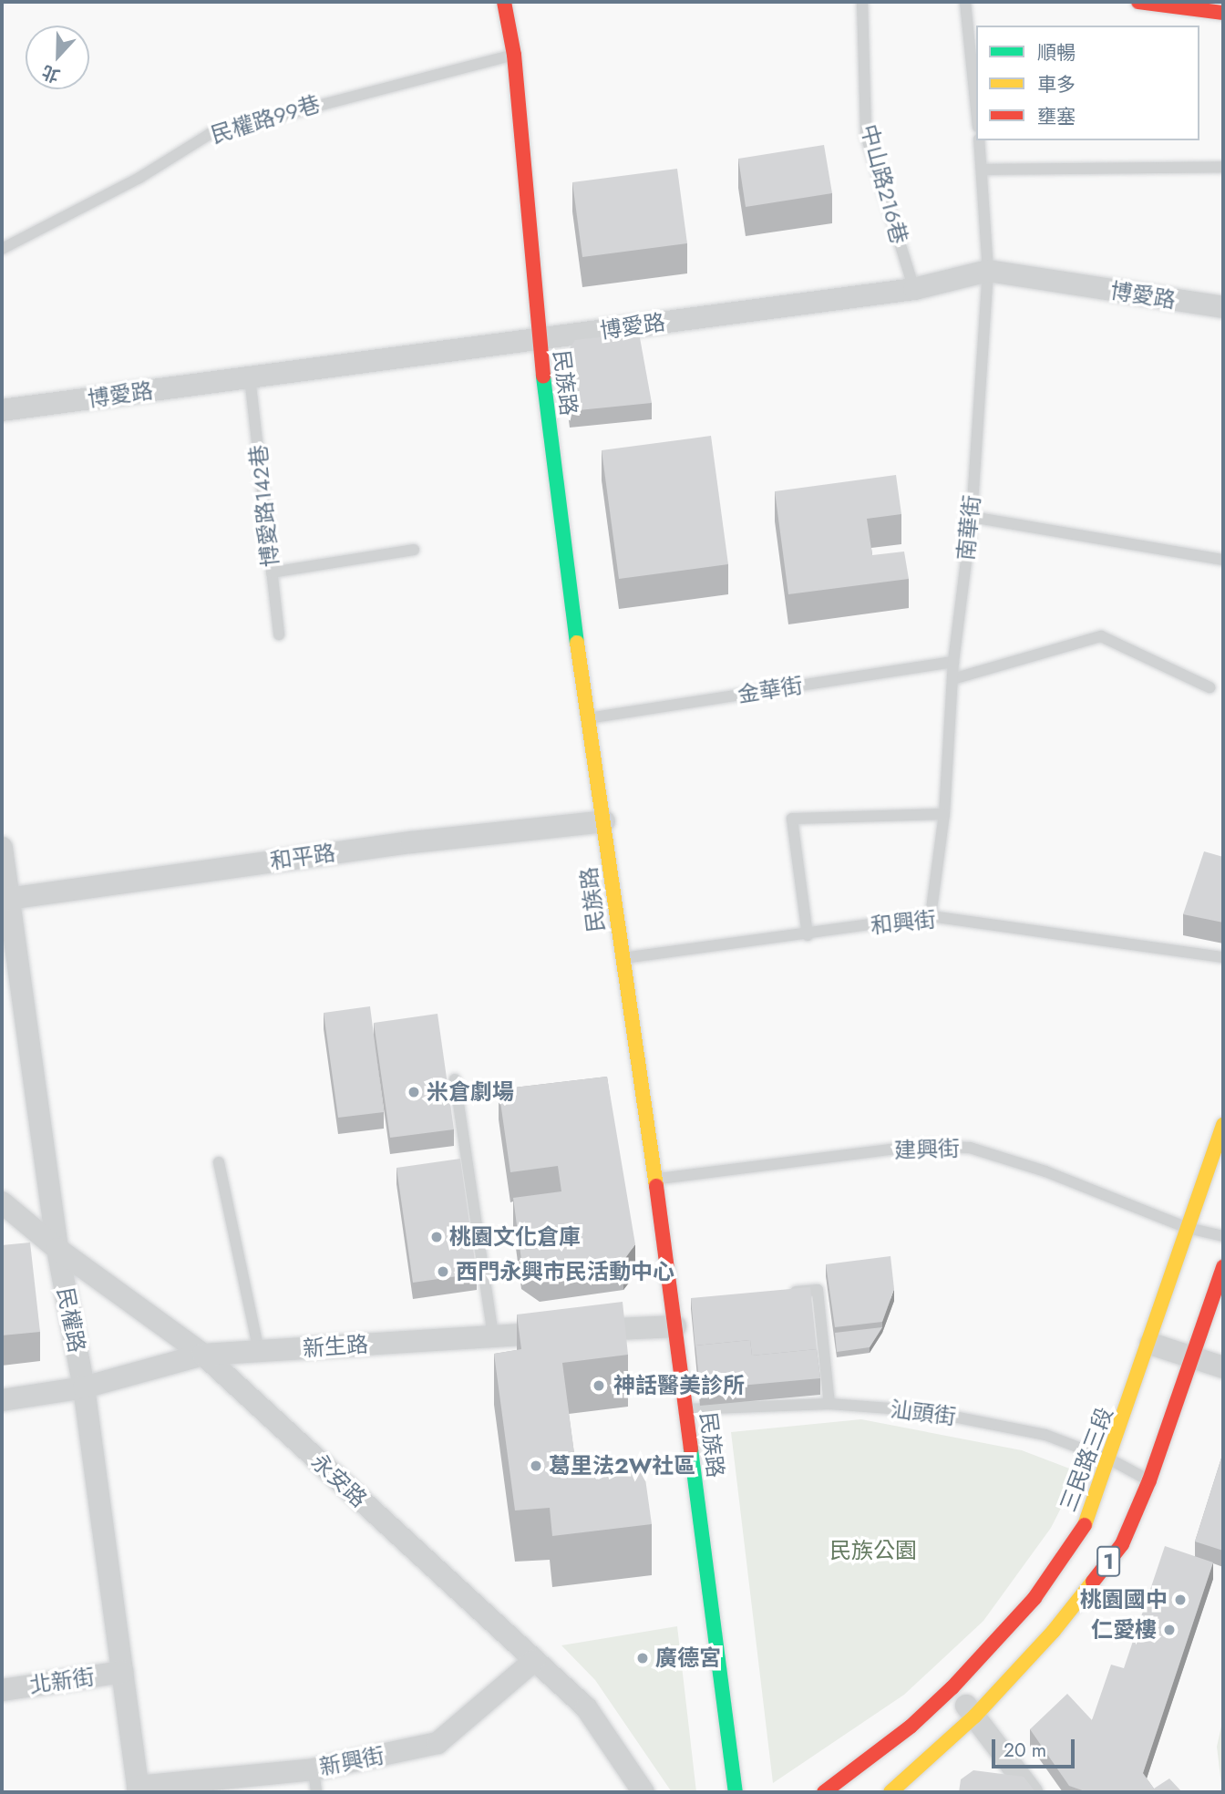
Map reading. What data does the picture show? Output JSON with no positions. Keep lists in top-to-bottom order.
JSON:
{
  "streets": {
    "main road": ["民族路", "三民路三段", "1"],
    "street": [
      "博愛路",
      "和平路",
      "民權路",
      "新生路",
      "永安路",
      "北新街",
      "新興街"
    ],
    "lane": [
      "民權路99巷",
      "中山路216巷",
      "博愛路142巷",
      "南華街",
      "金華街",
      "和興街",
      "建興街",
      "汕頭街"
    ]
  },
  "crossings": [
    ["民權路99巷", "民族路"],
    ["中山路216巷", "博愛路"],
    ["博愛路", "民族路"],
    ["博愛路", "博愛路142巷"],
    ["博愛路", "南華街"],
    ["民族路", "金華街"],
    ["民族路", "和平路"],
    ["民族路", "和興街"],
    ["民族路", "建興街"],
    ["民族路", "新生路"],
    ["民族路", "汕頭街"],
    ["南華街", "金華街"],
    ["南華街", "和興街"],
    ["和平路", "民權路"],
    ["建興街", "三民路三段"],
    ["民權路", "新生路"],
    ["民權路", "永安路"],
    ["民權路", "北新街"],
    ["民權路", "新興街"],
    ["新生路", "永安路"],
    ["汕頭街", "三民路三段"],
    ["汕頭街", "1"],
    ["永安路", "新興街"]
  ],
  "parks": ["民族公園"],
  "places": [
    "米倉劇場",
    "桃園文化倉庫",
    "西門永興市民活動中心",
    "神話醫美診所",
    "葛里法2W社區",
    "桃園國中",
    "仁愛樓",
    "廣德宮"
  ],
  "legend": ["順暢", "車多", "壅塞"],
  "scale_bar": "20 m",
  "north": "bottom"
}
